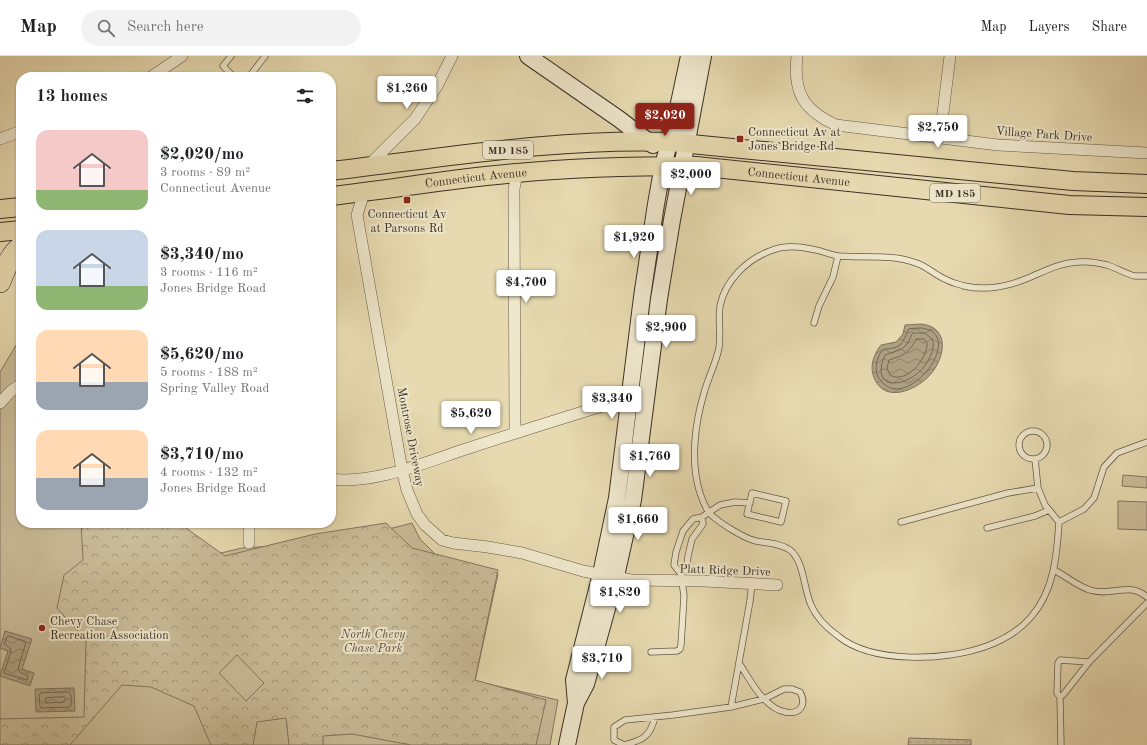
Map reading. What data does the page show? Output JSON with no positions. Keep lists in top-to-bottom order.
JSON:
{
  "streets": {
    "main road": ["MD 185", "Connecticut Avenue"],
    "street": ["Village Park Drive", "Montrose Driveway", "Platt Ridge Drive"]
  },
  "crossings": [
    ["Connecticut Avenue", "Montrose Driveway"],
    ["Montrose Driveway", "Platt Ridge Drive"]
  ],
  "parks": ["North Chevy Chase Park"],
  "places": {
    "transit": ["Connecticut Av at Jones Bridge Rd", "Connecticut Av at Parsons Rd"],
    "other": ["Chevy Chase Recreation Association"]
  },
  "page": {
    "header": "Map",
    "search": "Search here",
    "nav": ["Map", "Layers", "Share"],
    "heading": "13 homes",
    "price": [
      "$1,260",
      "$2,020",
      "$2,750",
      "$2,000",
      "$1,920",
      "$4,700",
      "$2,900",
      "$3,340",
      "$5,620",
      "$1,760",
      "$1,660",
      "$1,820",
      "$3,710"
    ],
    "list": [
      {
        "name": "$2,020/mo",
        "note": "3 rooms · 89 m² · Connecticut Avenue"
      },
      {
        "name": "$3,340/mo",
        "note": "3 rooms · 116 m² · Jones Bridge Road"
      },
      {
        "name": "$5,620/mo",
        "note": "5 rooms · 188 m² · Spring Valley Road"
      },
      {
        "name": "$3,710/mo",
        "note": "4 rooms · 132 m² · Jones Bridge Road"
      }
    ]
  }
}
